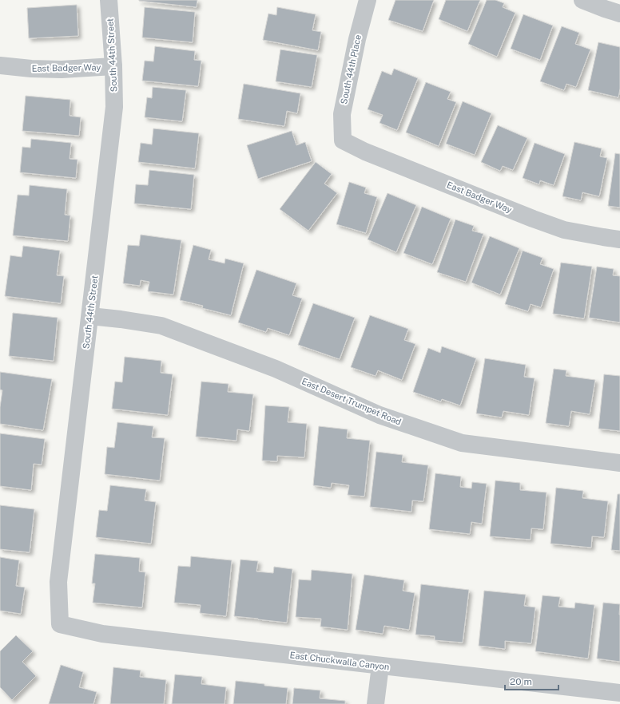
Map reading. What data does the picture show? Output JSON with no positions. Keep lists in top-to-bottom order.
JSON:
{
  "streets": {
    "street": [
      "South 44th Street",
      "East Badger Way",
      "South 44th Place",
      "East Desert Trumpet Road",
      "East Chuckwalla Canyon"
    ]
  },
  "crossings": [
    ["South 44th Street", "East Badger Way"],
    ["South 44th Street", "East Desert Trumpet Road"],
    ["South 44th Street", "East Chuckwalla Canyon"],
    ["East Badger Way", "South 44th Place"]
  ],
  "scale_bar": "20 m"
}
